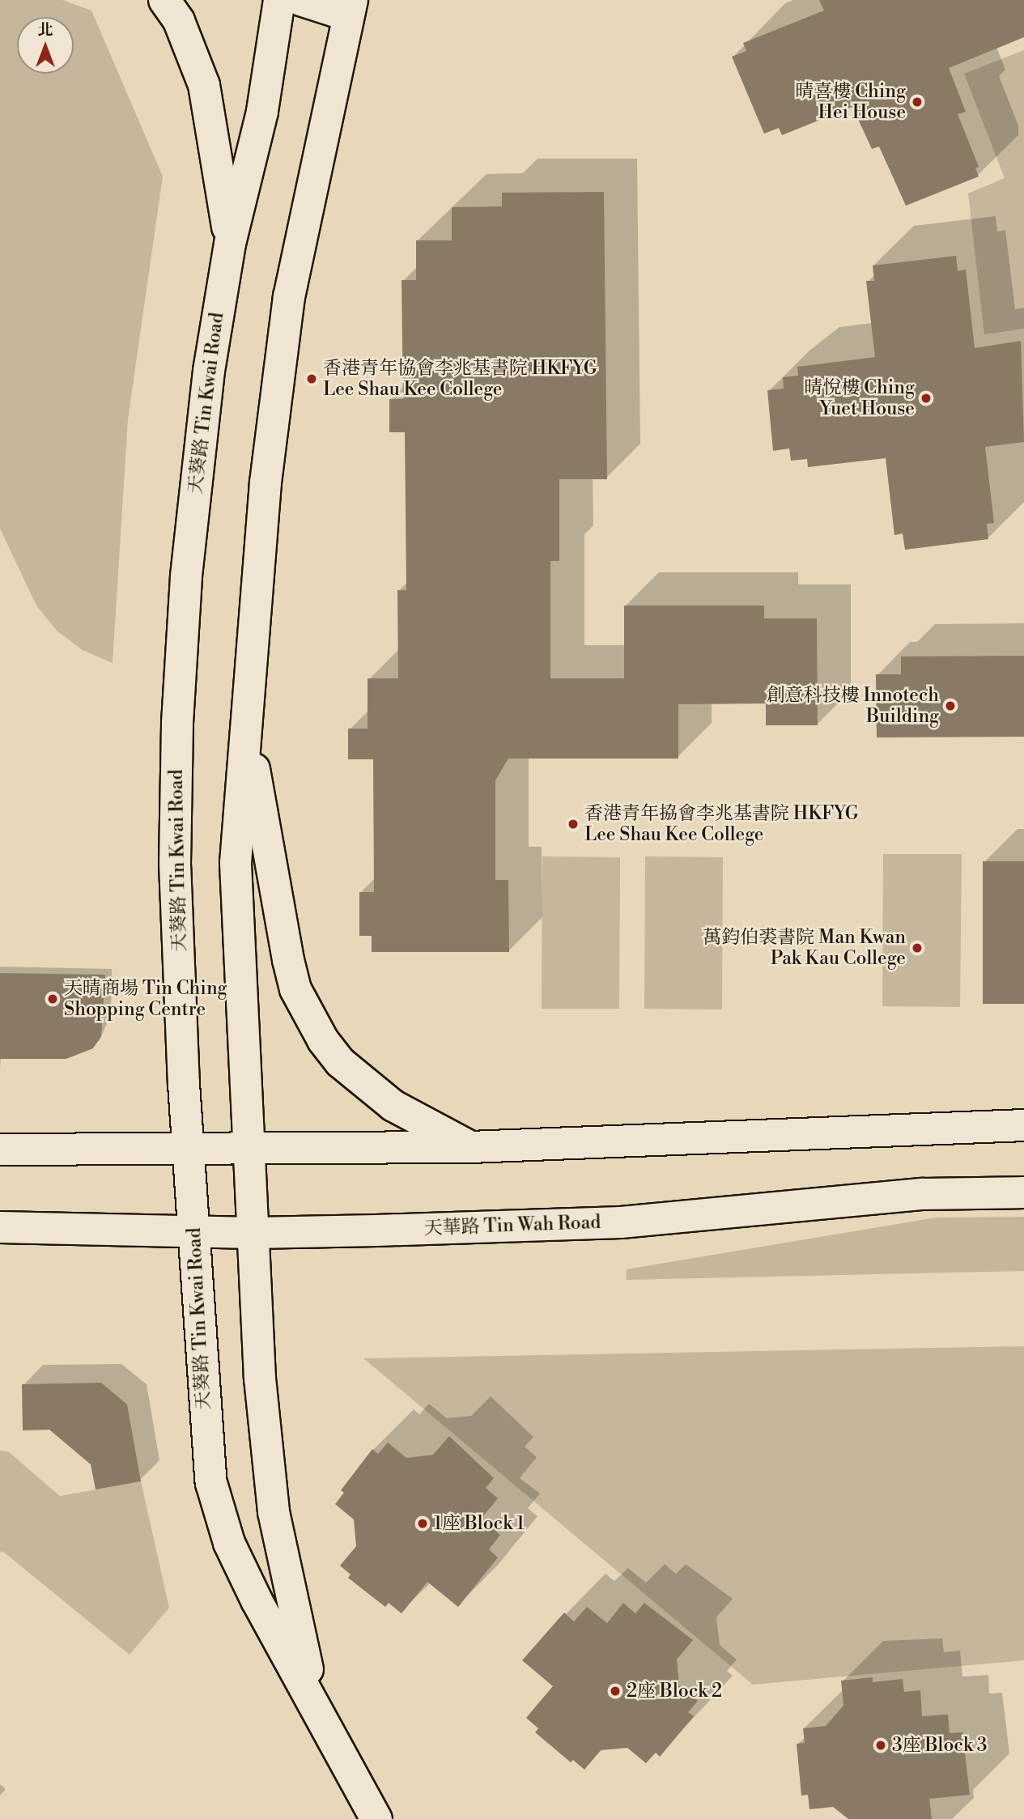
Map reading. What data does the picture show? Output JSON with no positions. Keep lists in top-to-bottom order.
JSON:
{
  "streets": {
    "street": ["天葵路 Tin Kwai Road", "天華路 Tin Wah Road"]
  },
  "crossings": [
    ["天葵路 Tin Kwai Road", "天華路 Tin Wah Road"]
  ],
  "places": [
    "晴喜樓 Ching Hei House",
    "香港青年協會李兆基書院 HKFYG Lee Shau Kee College",
    "晴悅樓 Ching Yuet House",
    "創意科技樓 Innotech Building",
    "香港青年拹會李兆基書院 HKFYG Lee Shau Kee College",
    "萬鈞伯裘書院 Man Kwan Pak Kau College",
    "天晴商場 Tin Ching Shopping Centre",
    "1座 Block 1",
    "2座 Block 2",
    "3座 Block 3"
  ],
  "north": "top"
}
